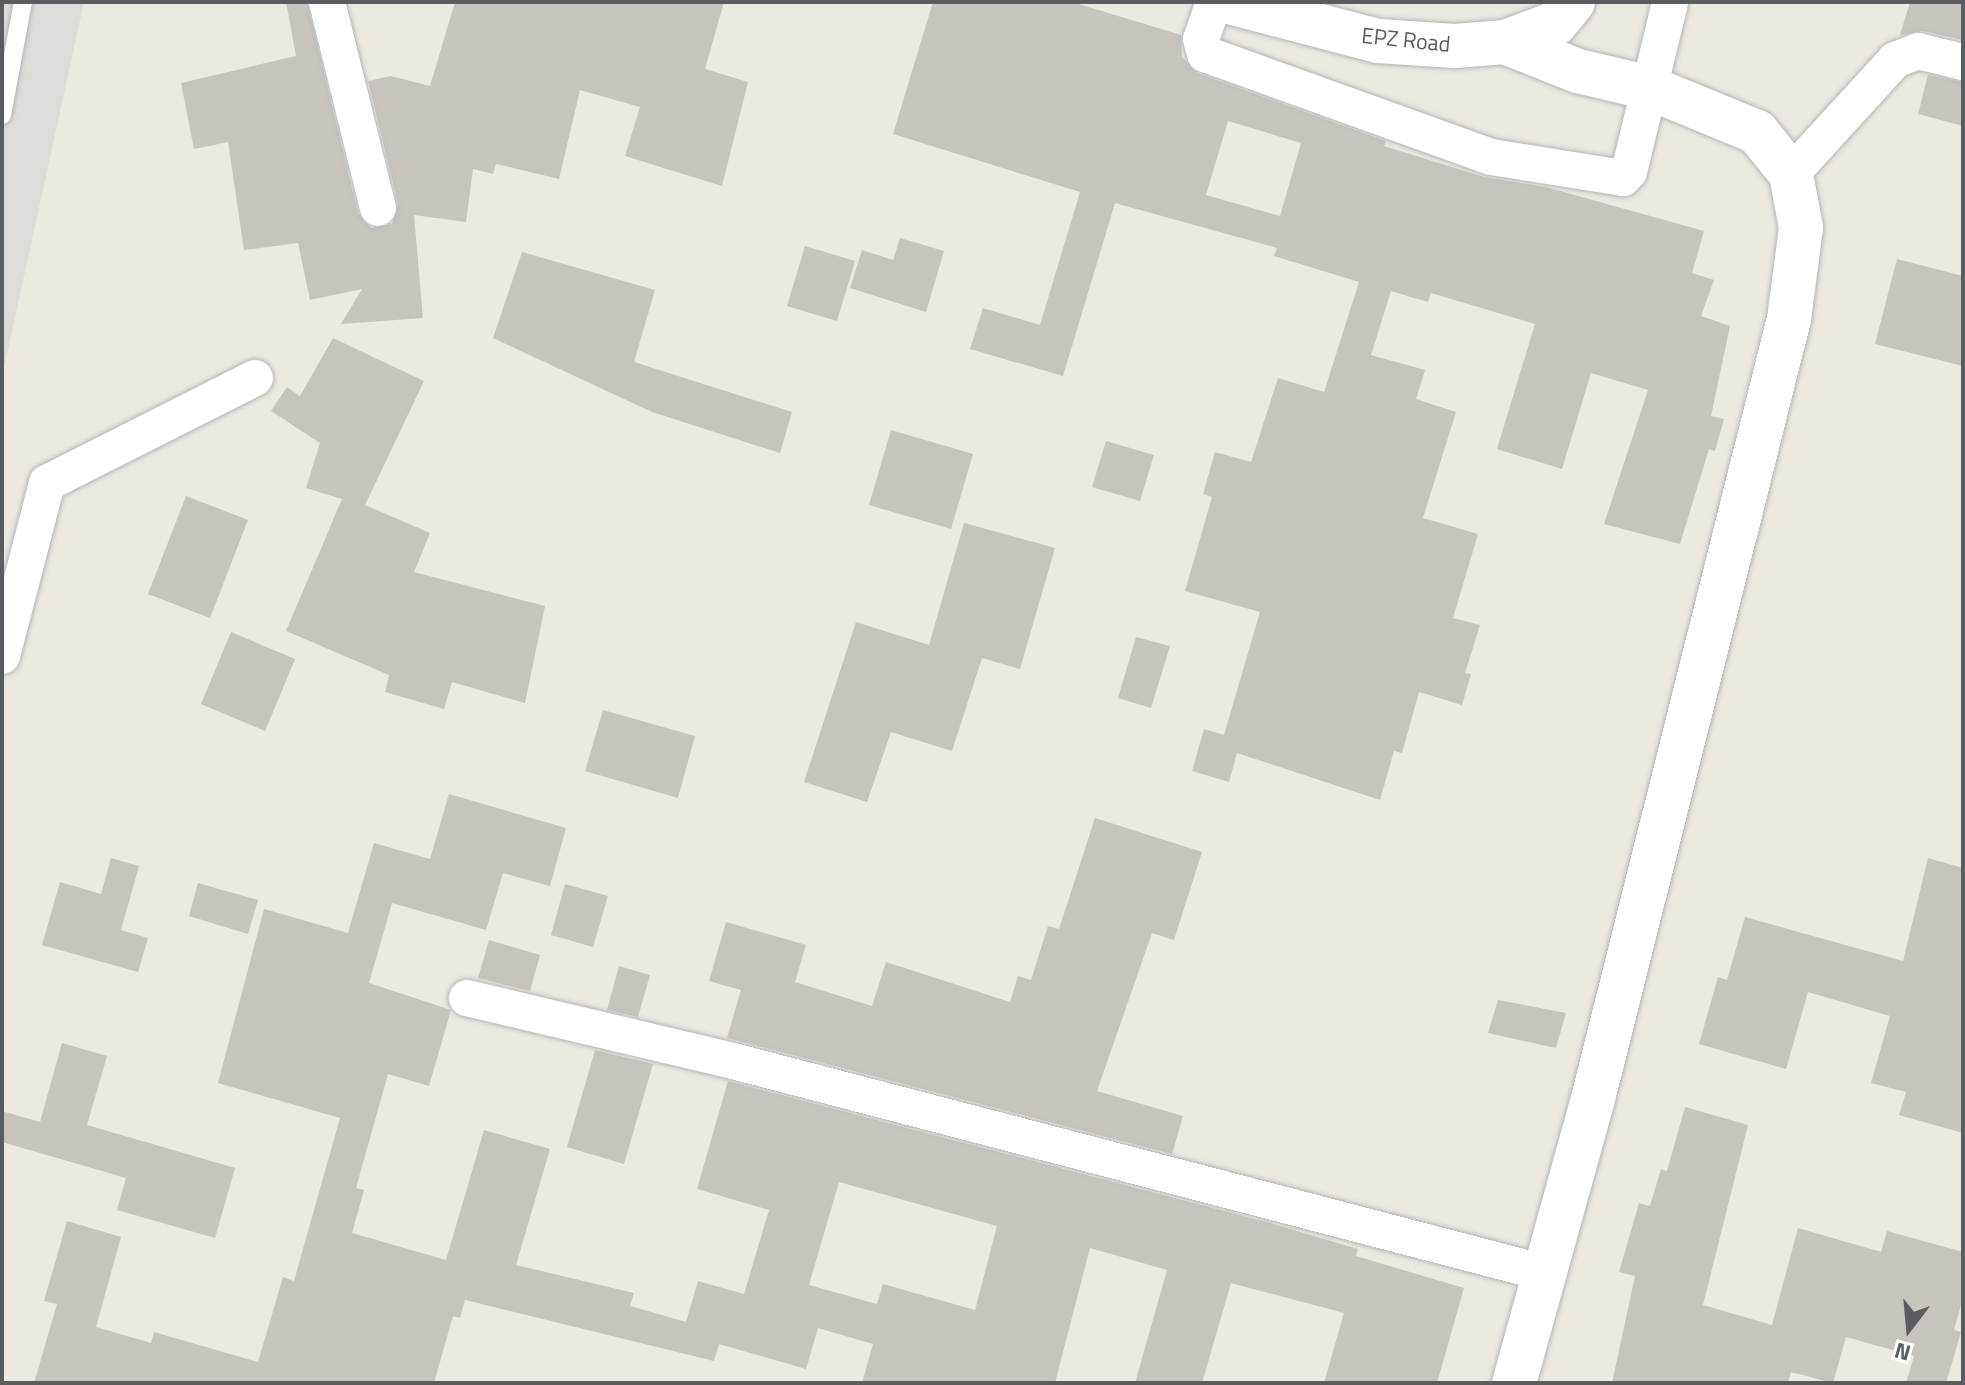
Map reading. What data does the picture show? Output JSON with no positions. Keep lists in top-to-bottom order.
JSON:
{
  "streets": {
    "street": ["EPZ Road"]
  },
  "north": "bottom"
}
